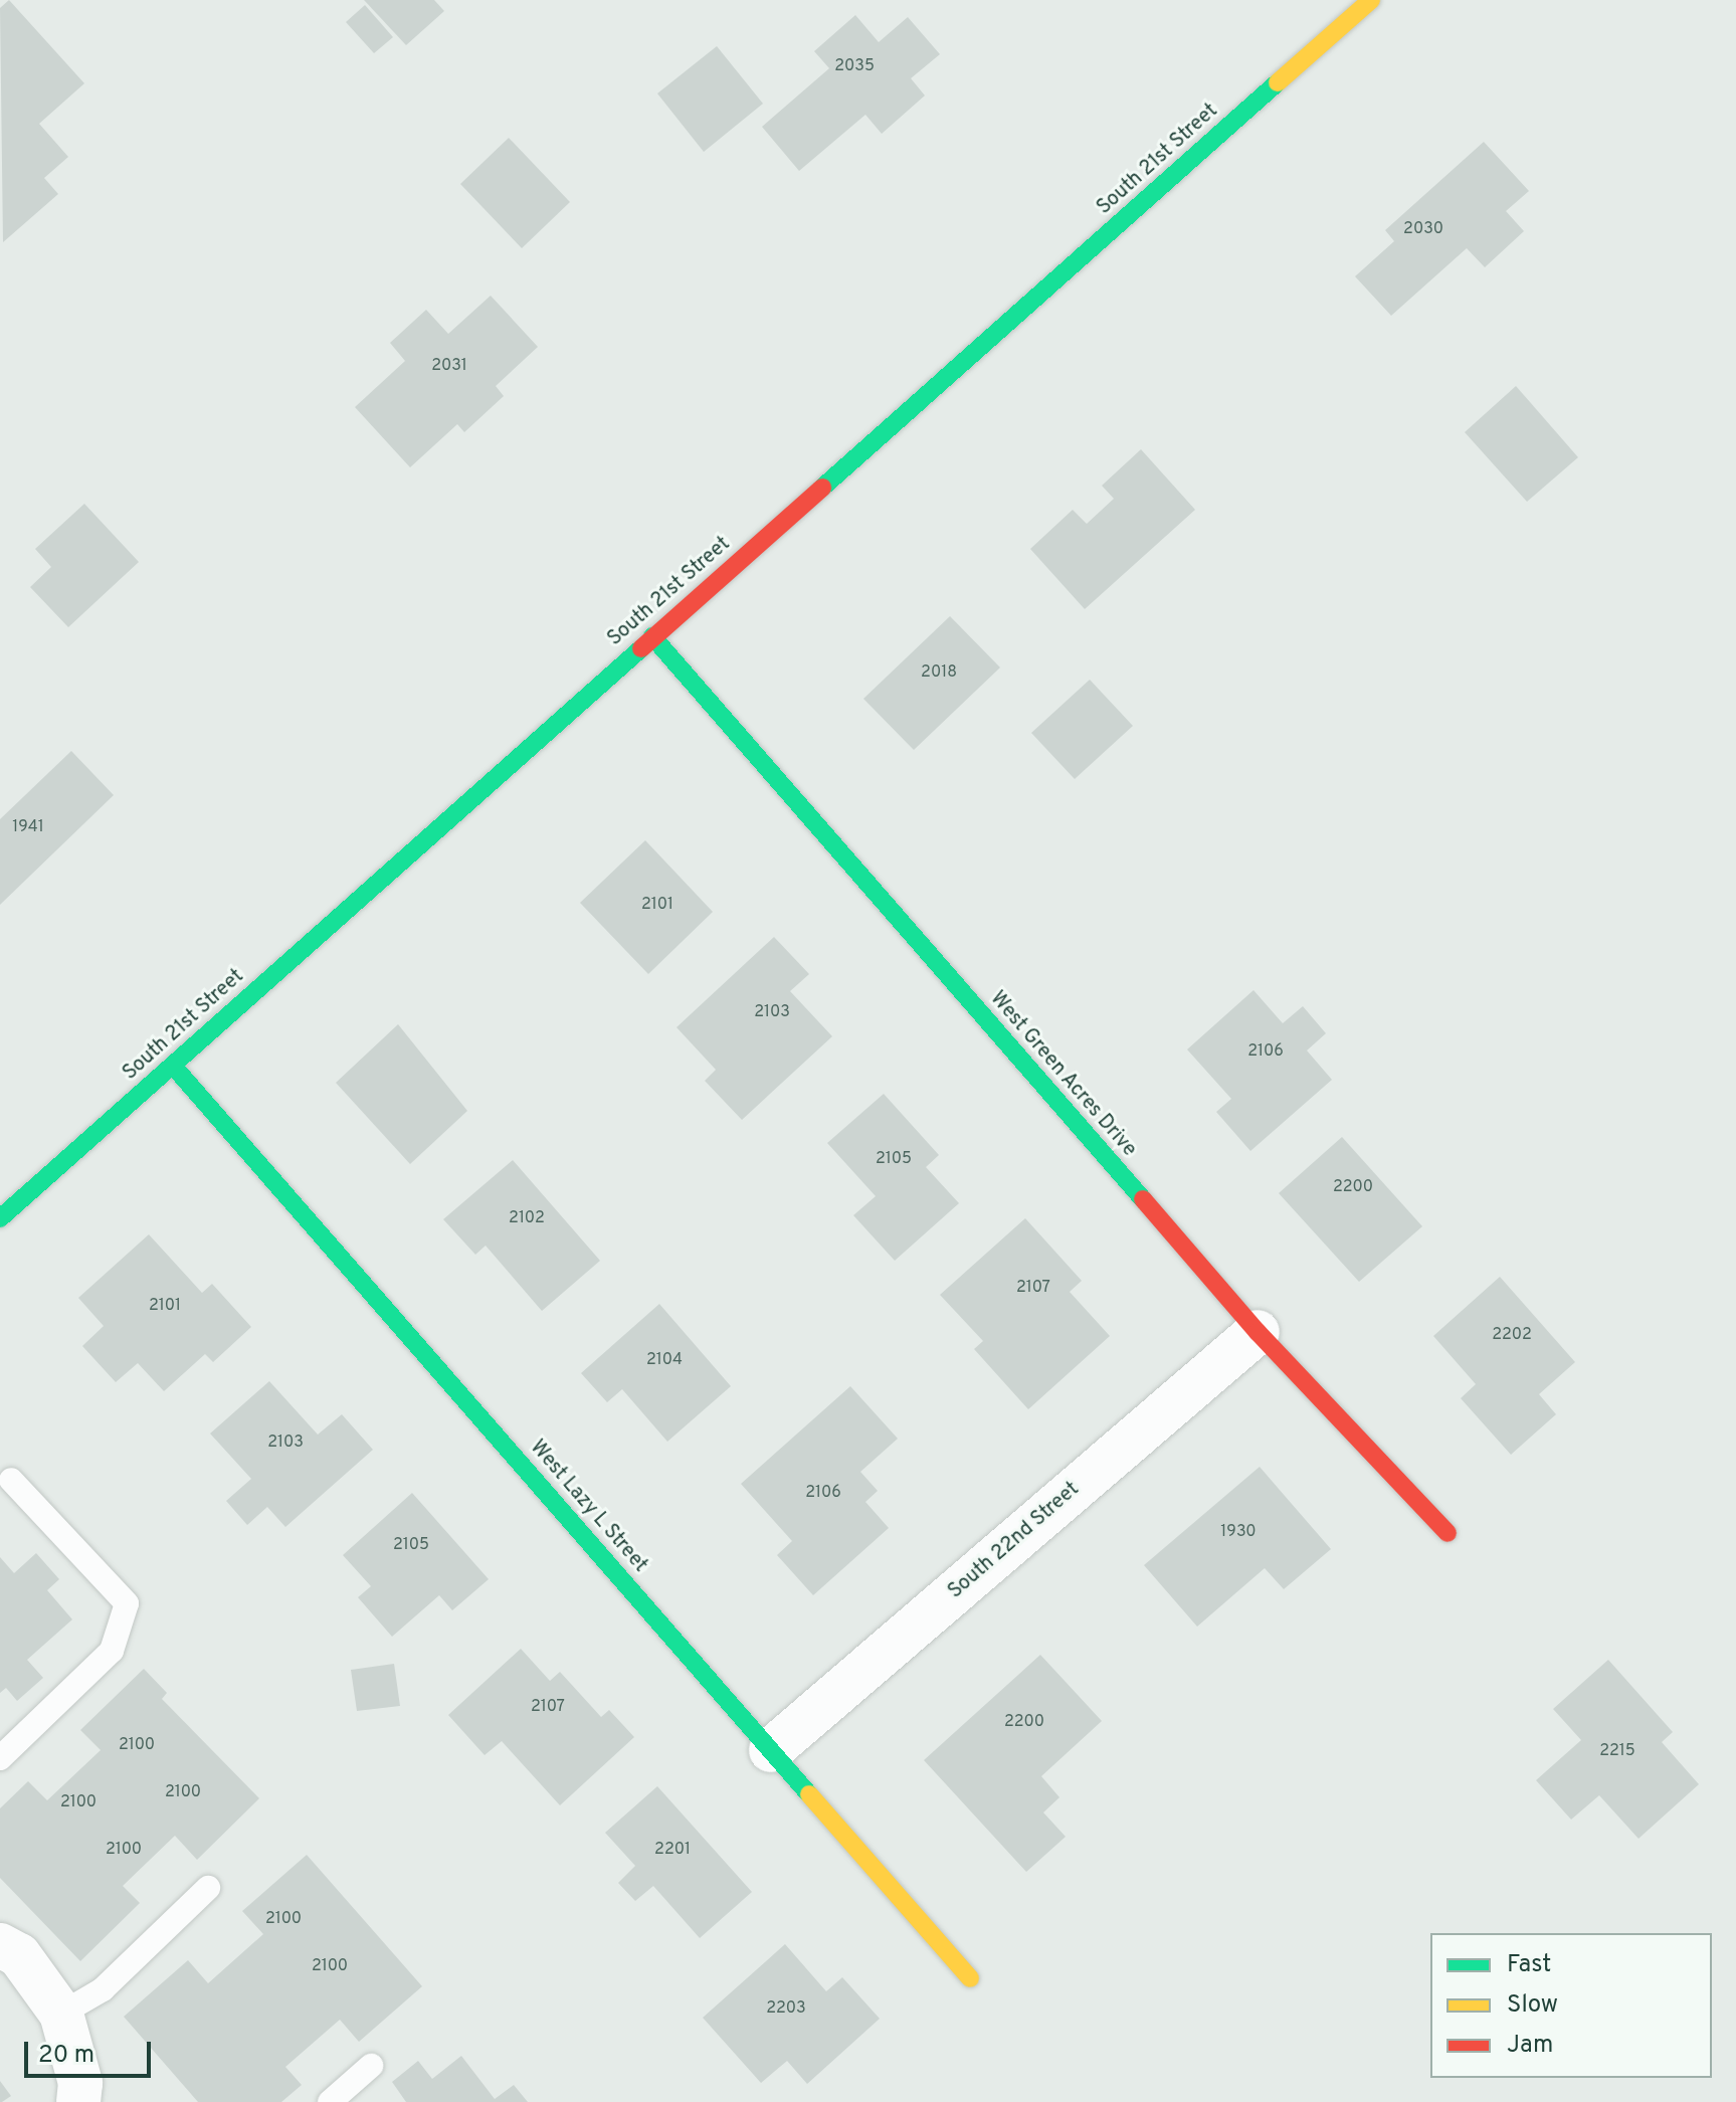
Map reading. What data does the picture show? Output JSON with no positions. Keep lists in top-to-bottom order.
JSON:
{
  "streets": {
    "street": [
      "South 21st Street",
      "West Green Acres Drive",
      "West Lazy L Street",
      "South 22nd Street"
    ]
  },
  "crossings": [
    ["South 21st Street", "West Green Acres Drive"],
    ["South 21st Street", "West Lazy L Street"],
    ["West Green Acres Drive", "South 22nd Street"],
    ["West Lazy L Street", "South 22nd Street"]
  ],
  "house_numbers": [
    "2035",
    "2030",
    "2031",
    "2018",
    "1941",
    "2101",
    "2103",
    "2106",
    "2105",
    "2200",
    "2102",
    "2107",
    "2101",
    "2202",
    "2104",
    "2103",
    "2106",
    "1930",
    "2105",
    "2107",
    "2200",
    "2100",
    "2215",
    "2100",
    "2100",
    "2100",
    "2201",
    "2100",
    "2100",
    "2203"
  ],
  "legend": ["Fast", "Slow", "Jam"],
  "scale_bar": "20 m"
}
